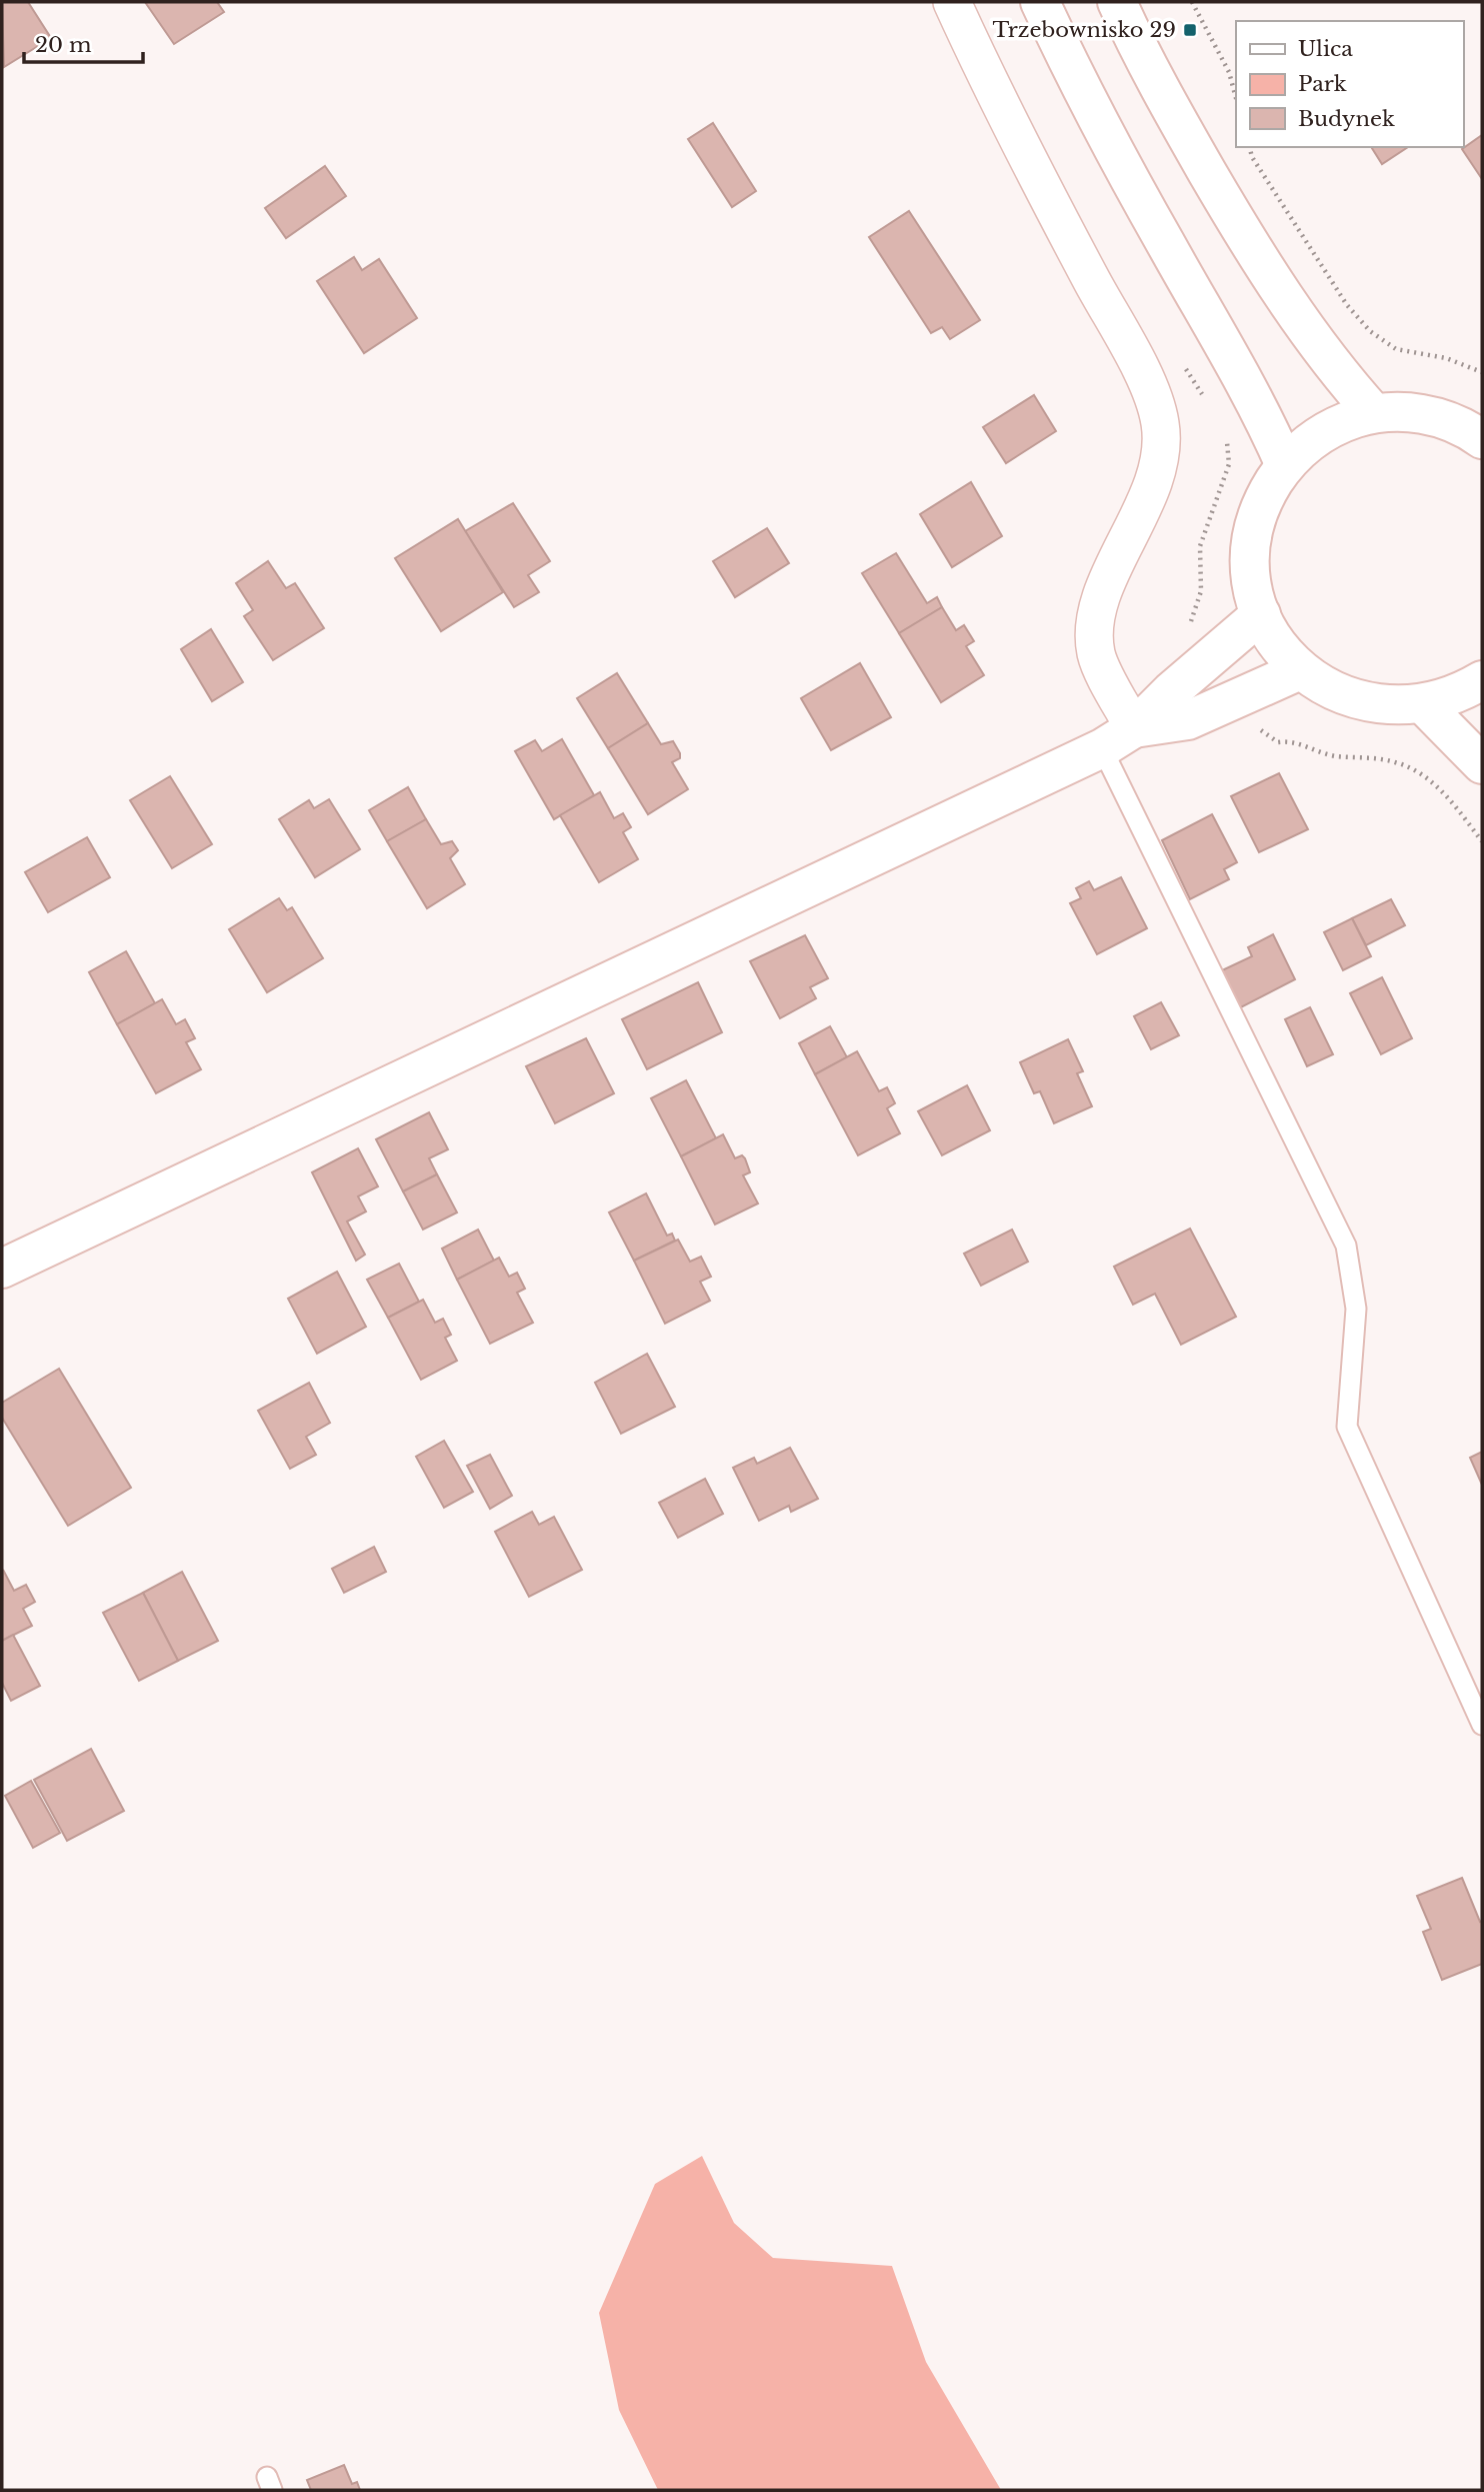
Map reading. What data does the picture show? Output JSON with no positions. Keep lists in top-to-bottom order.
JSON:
{
  "places": {
    "transit": ["Trzebownisko 29"]
  },
  "legend": ["Ulica", "Park", "Budynek"],
  "scale_bar": "20 m"
}
